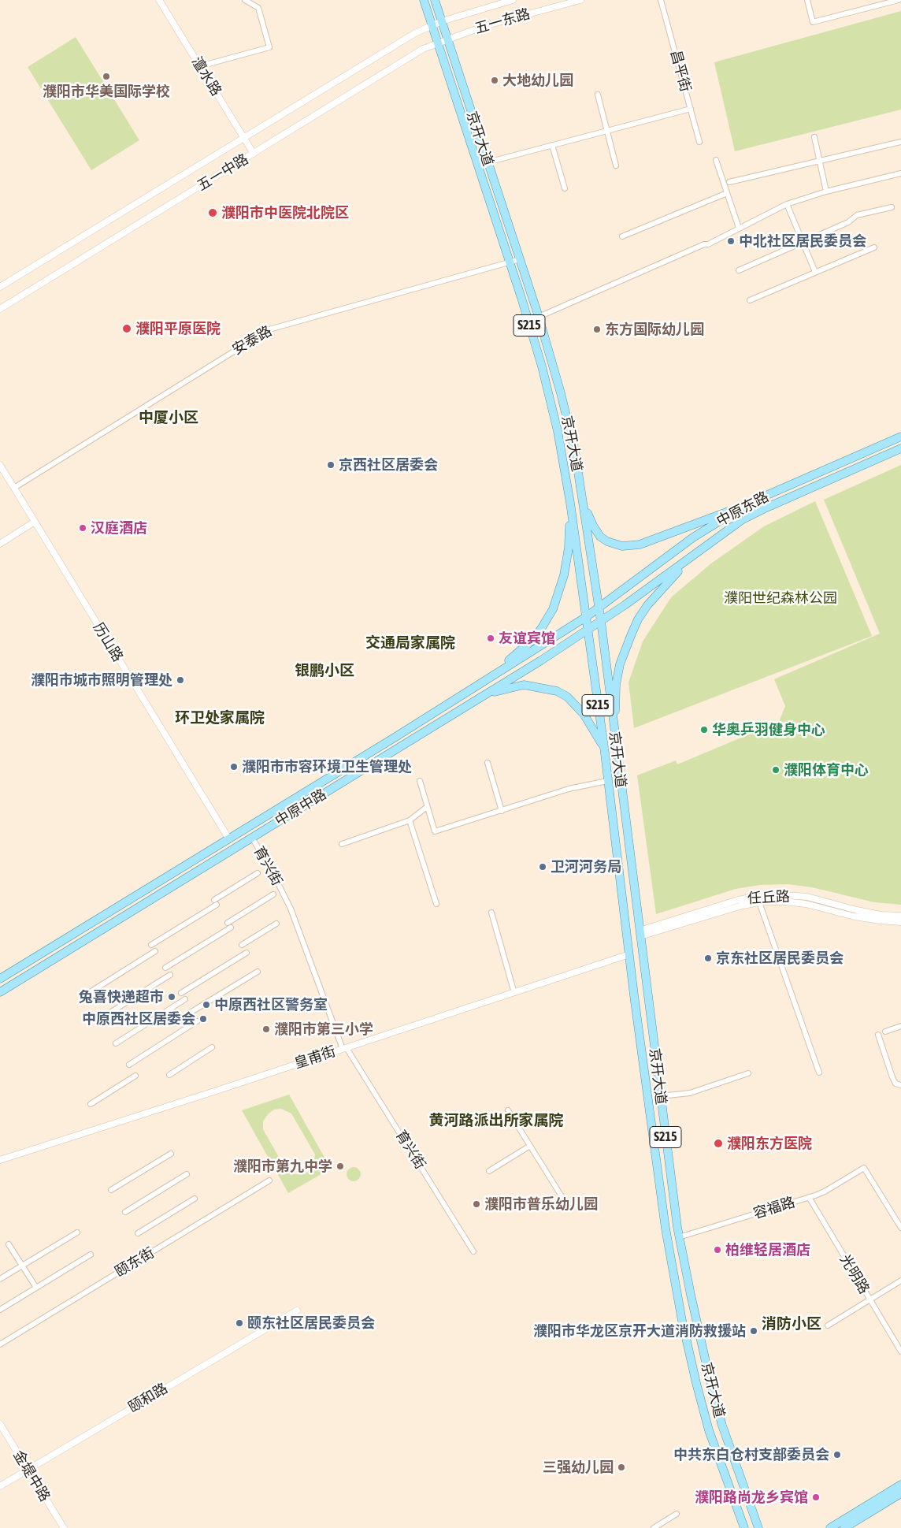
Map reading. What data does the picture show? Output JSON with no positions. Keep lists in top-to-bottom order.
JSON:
{
  "streets": {
    "main road": [
      "京开大道",
      "S215",
      "中原东路",
      "中原中路"
    ],
    "street": [
      "五一东路",
      "昌平街",
      "澶水路",
      "五一中路",
      "安泰路",
      "历山路",
      "育兴街",
      "任丘路",
      "皇甫街",
      "容福路",
      "颐东街",
      "光明路",
      "颐和路",
      "金堤中路"
    ]
  },
  "crossings": [
    ["五一东路", "京开大道"],
    ["五一东路", "五一中路"],
    ["澶水路", "五一中路"],
    ["京开大道", "五一中路"],
    ["京开大道", "安泰路"],
    ["京开大道", "中原东路"],
    ["京开大道", "中原中路"],
    ["京开大道", "任丘路"],
    ["京开大道", "皇甫街"],
    ["京开大道", "容福路"],
    ["安泰路", "历山路"],
    ["中原东路", "中原中路"],
    ["历山路", "中原中路"],
    ["中原中路", "育兴街"],
    ["育兴街", "皇甫街"],
    ["容福路", "光明路"],
    ["颐和路", "金堤中路"]
  ],
  "districts": [
    "中厦小区",
    "交通局家属院",
    "银鹏小区",
    "环卫处家属院",
    "黄河路派出所家属院",
    "消防小区"
  ],
  "parks": ["濮阳世纪森林公园"],
  "places": [
    "濮阳市华美国际学校",
    "大地幼儿园",
    "濮阳市中医院北院区",
    "中北社区居民委员会",
    "濮阳平原医院",
    "东方国际幼儿园",
    "京西社区居委会",
    "汉庭酒店",
    "友谊宾馆",
    "濮阳市城市照明管理处",
    "华奥乒羽健身中心",
    "濮阳市市容环境卫生管理处",
    "濮阳体育中心",
    "卫河河务局",
    "京东社区居民委员会",
    "兔喜快递超市",
    "中原西社区警务室",
    "中原西社区居委会",
    "濮阳市第三小学",
    "濮阳东方医院",
    "濮阳市第九中学",
    "濮阳市普乐幼儿园",
    "柏维轻居酒店",
    "颐东社区居民委员会",
    "濮阳市华龙区京开大道消防救援站",
    "中共东白仓村支部委员会",
    "三强幼儿园",
    "濮阳路尚龙乡宾馆"
  ]
}
